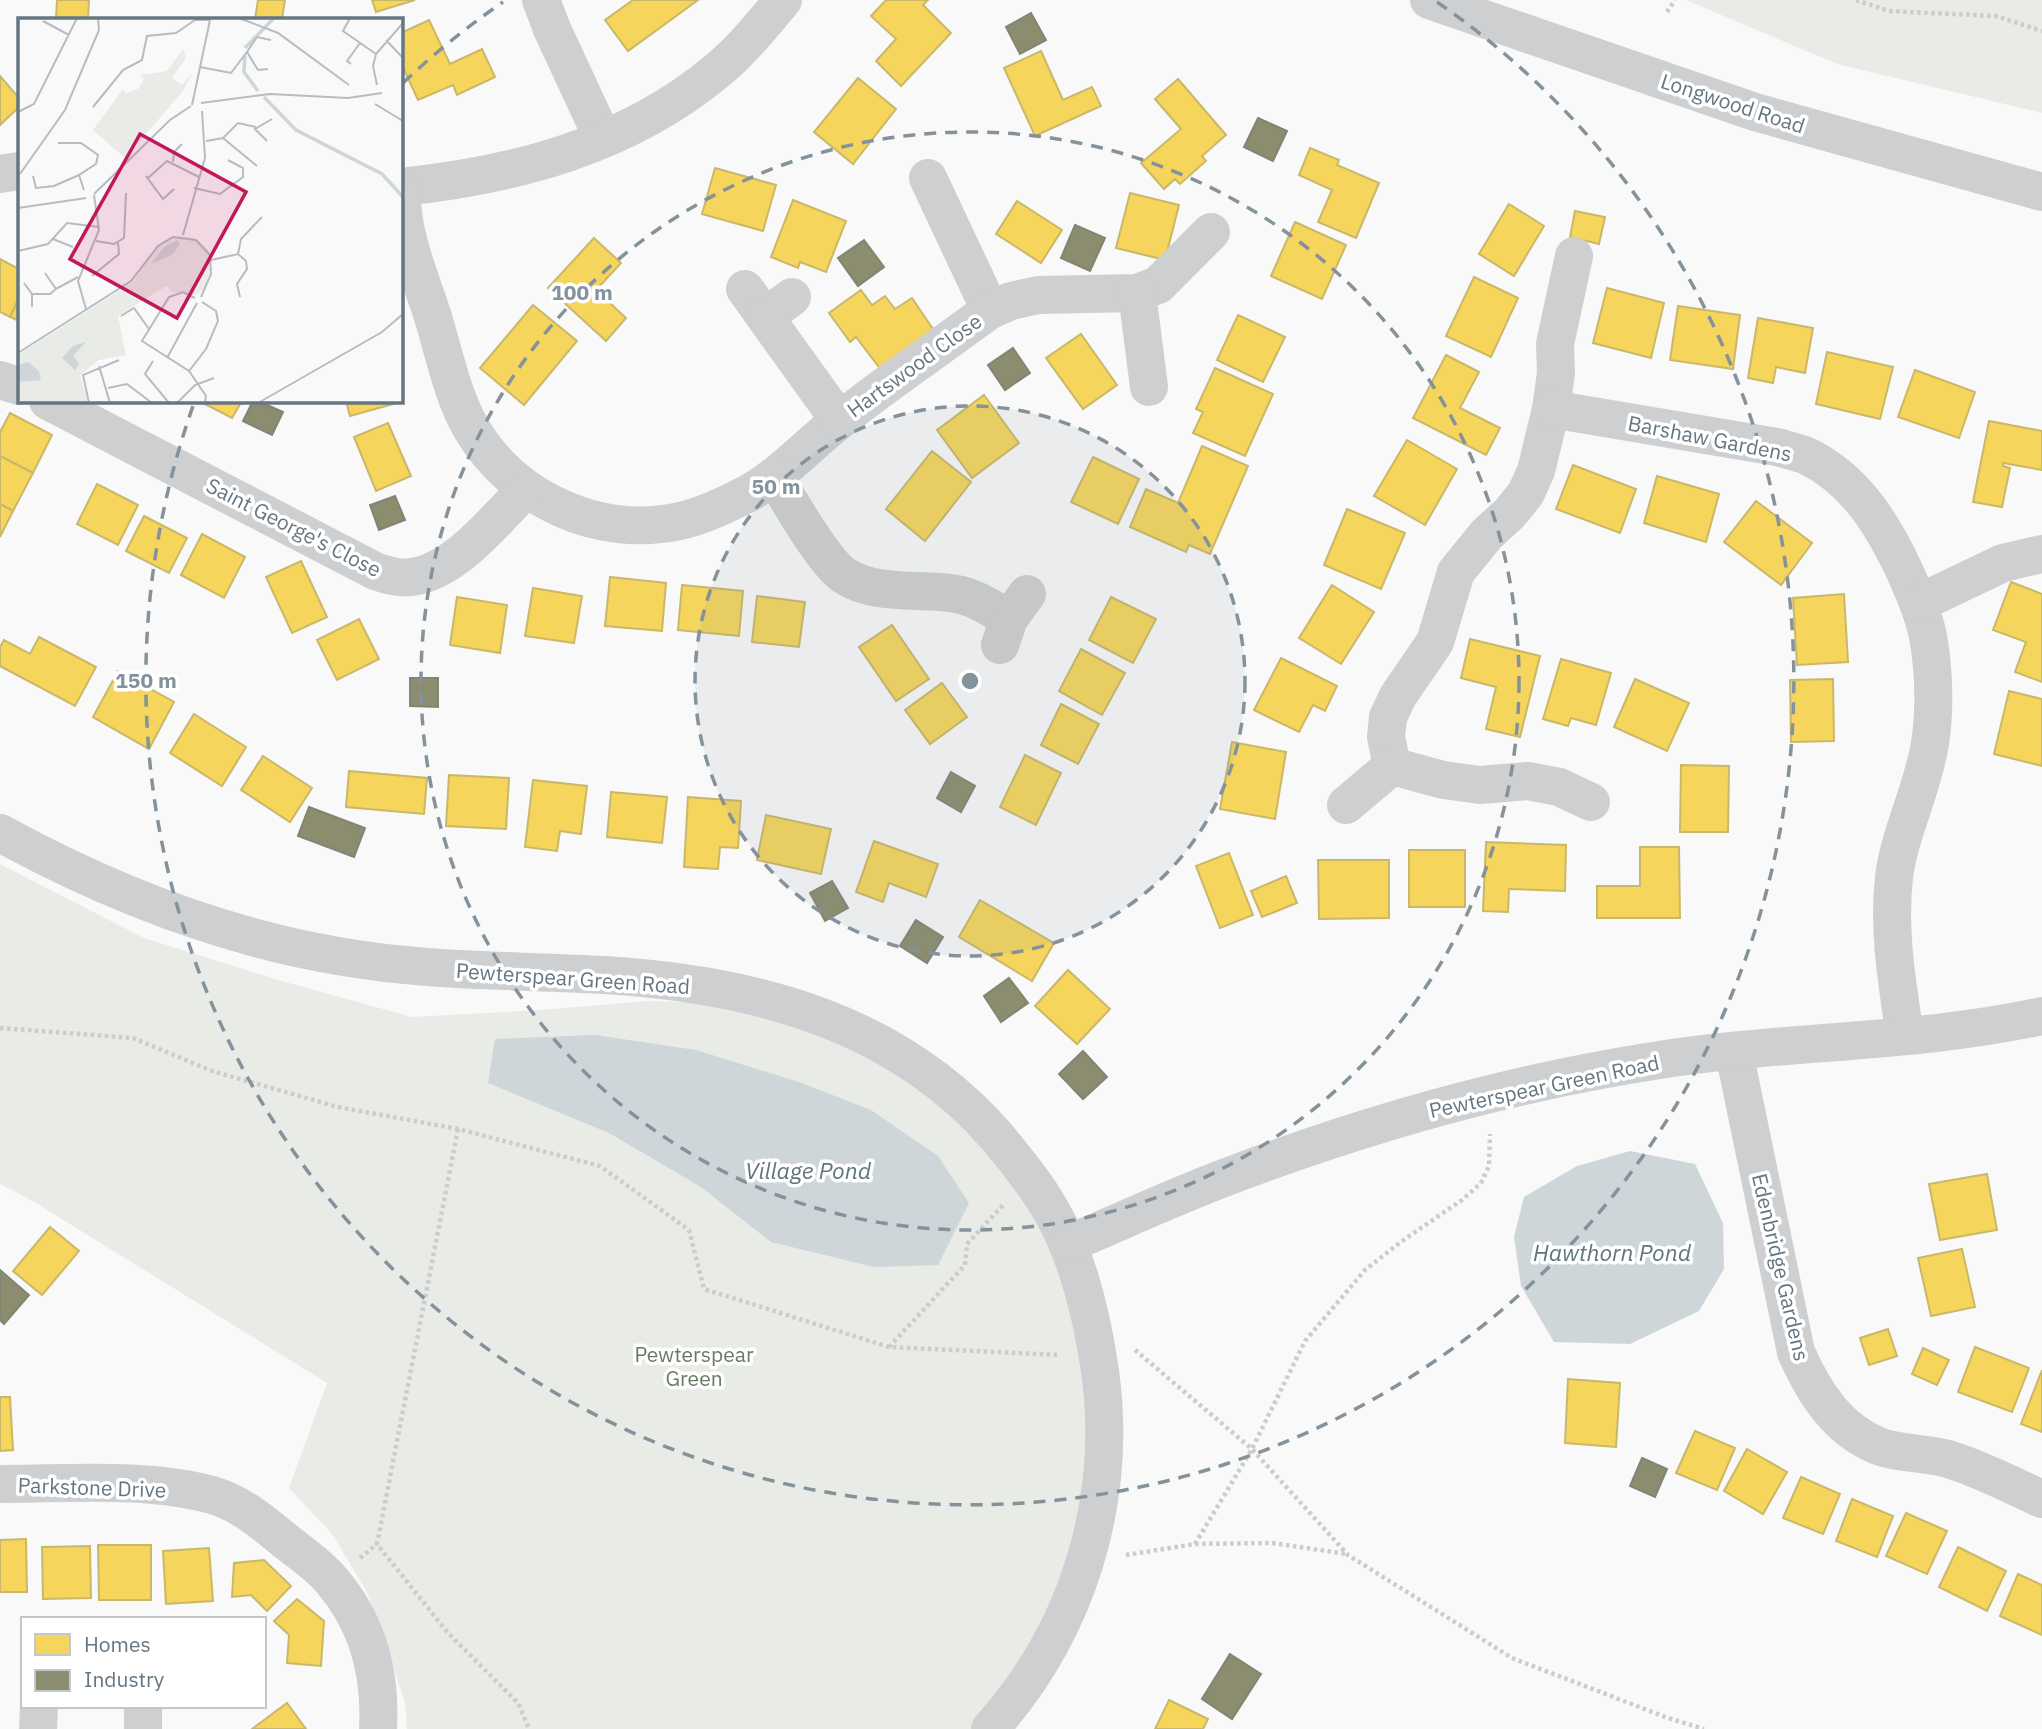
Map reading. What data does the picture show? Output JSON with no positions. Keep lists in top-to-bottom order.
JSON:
{
  "streets": {
    "street": [
      "Longwood Road",
      "Hartswood Close",
      "Barshaw Gardens",
      "Saint George's Close",
      "Pewterspear Green Road",
      "Edenbridge Gardens",
      "Parkstone Drive"
    ]
  },
  "crossings": [
    ["Hartswood Close", "Saint George's Close"],
    ["Barshaw Gardens", "Pewterspear Green Road"],
    ["Pewterspear Green Road", "Edenbridge Gardens"]
  ],
  "water": ["Village Pond", "Hawthorn Pond"],
  "parks": ["Pewterspear Green"],
  "legend": ["Homes", "Industry"],
  "rings": ["100 m", "50 m", "150 m"]
}
